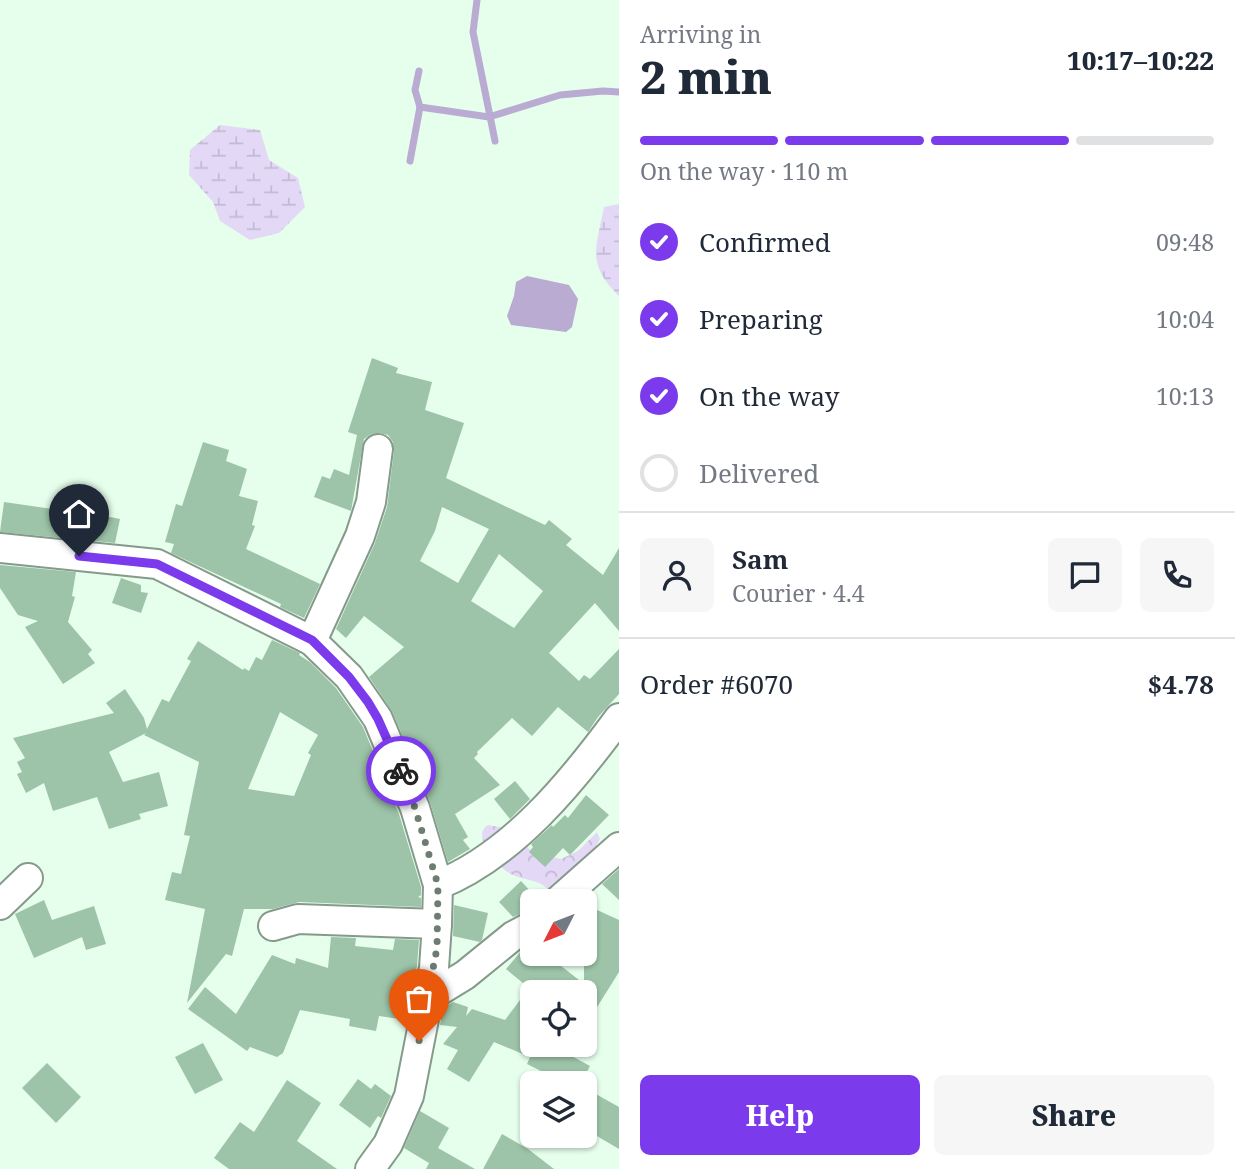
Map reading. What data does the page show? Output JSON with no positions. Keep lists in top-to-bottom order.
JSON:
{
  "north": "bottom left",
  "page": {
    "heading": ["2 min", "Arriving in", "10:17–10:22"],
    "panel": [
      "Sam",
      "Courier · 4.4",
      "Order #6070",
      "$4.78"
    ],
    "bar": "On the way · 110 m",
    "list": [
      ["Confirmed", "09:48"],
      ["Preparing", "10:04"],
      ["On the way", "10:13"],
      "Delivered"
    ],
    "buttons": ["Help", "Share"]
  }
}
